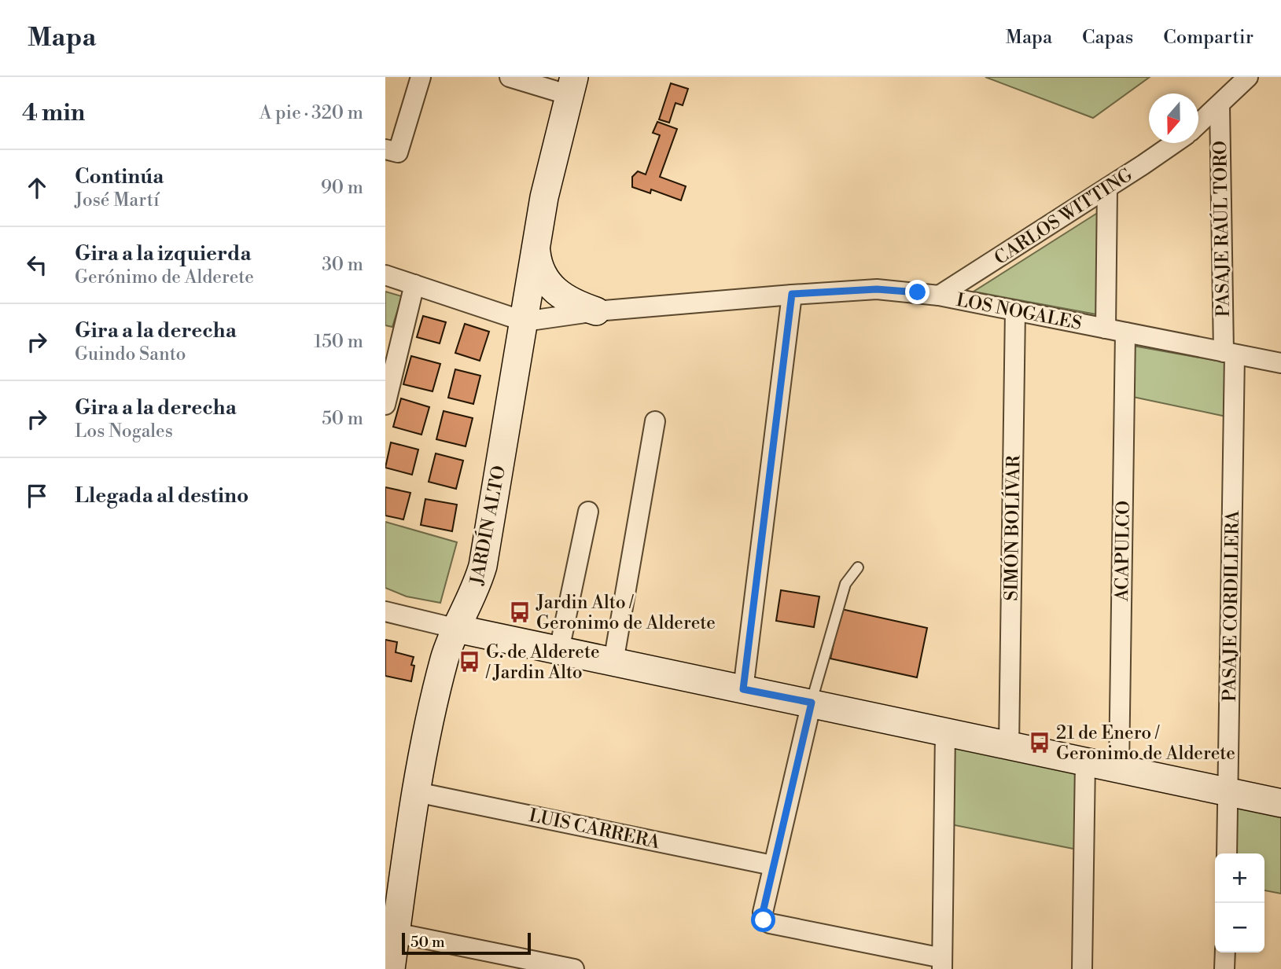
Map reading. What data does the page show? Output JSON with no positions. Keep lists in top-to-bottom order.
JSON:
{
  "streets": {
    "street": [
      "CARLOS WITTING",
      "PASAJE RAÚL TORO",
      "LOS NOGALES",
      "JARDÍN ALTO",
      "SIMÓN BOLÍVAR",
      "ACAPULCO",
      "PASAJE CORDILLERA",
      "LUIS CARRERA"
    ]
  },
  "crossings": [
    ["CARLOS WITTING", "LOS NOGALES"],
    ["PASAJE RAÚL TORO", "LOS NOGALES"],
    ["PASAJE RAÚL TORO", "PASAJE CORDILLERA"],
    ["LOS NOGALES", "JARDÍN ALTO"],
    ["LOS NOGALES", "SIMÓN BOLÍVAR"],
    ["LOS NOGALES", "ACAPULCO"],
    ["LOS NOGALES", "PASAJE CORDILLERA"],
    ["JARDÍN ALTO", "LUIS CARRERA"]
  ],
  "places": {
    "bus stop": ["Jardin Alto / Geronimo de Alderete", "G. de Alderete / Jardin Alto", "21 de Enero / Geronimo de Alderete"]
  },
  "scale_bar": "50 m",
  "north": "bottom",
  "page": {
    "header": "Mapa",
    "nav": ["Mapa", "Capas", "Compartir"],
    "heading": ["4 min", "A pie · 320 m"],
    "list": [
      ["Continúa", "José Martí", "90 m"],
      ["Gira a la izquierda", "Gerónimo de Alderete", "30 m"],
      ["Gira a la derecha", "Guindo Santo", "150 m"],
      ["Gira a la derecha", "Los Nogales", "50 m"],
      "Llegada al destino"
    ],
    "map_buttons": ["+", "−"],
    "scale": "50 m"
  }
}
